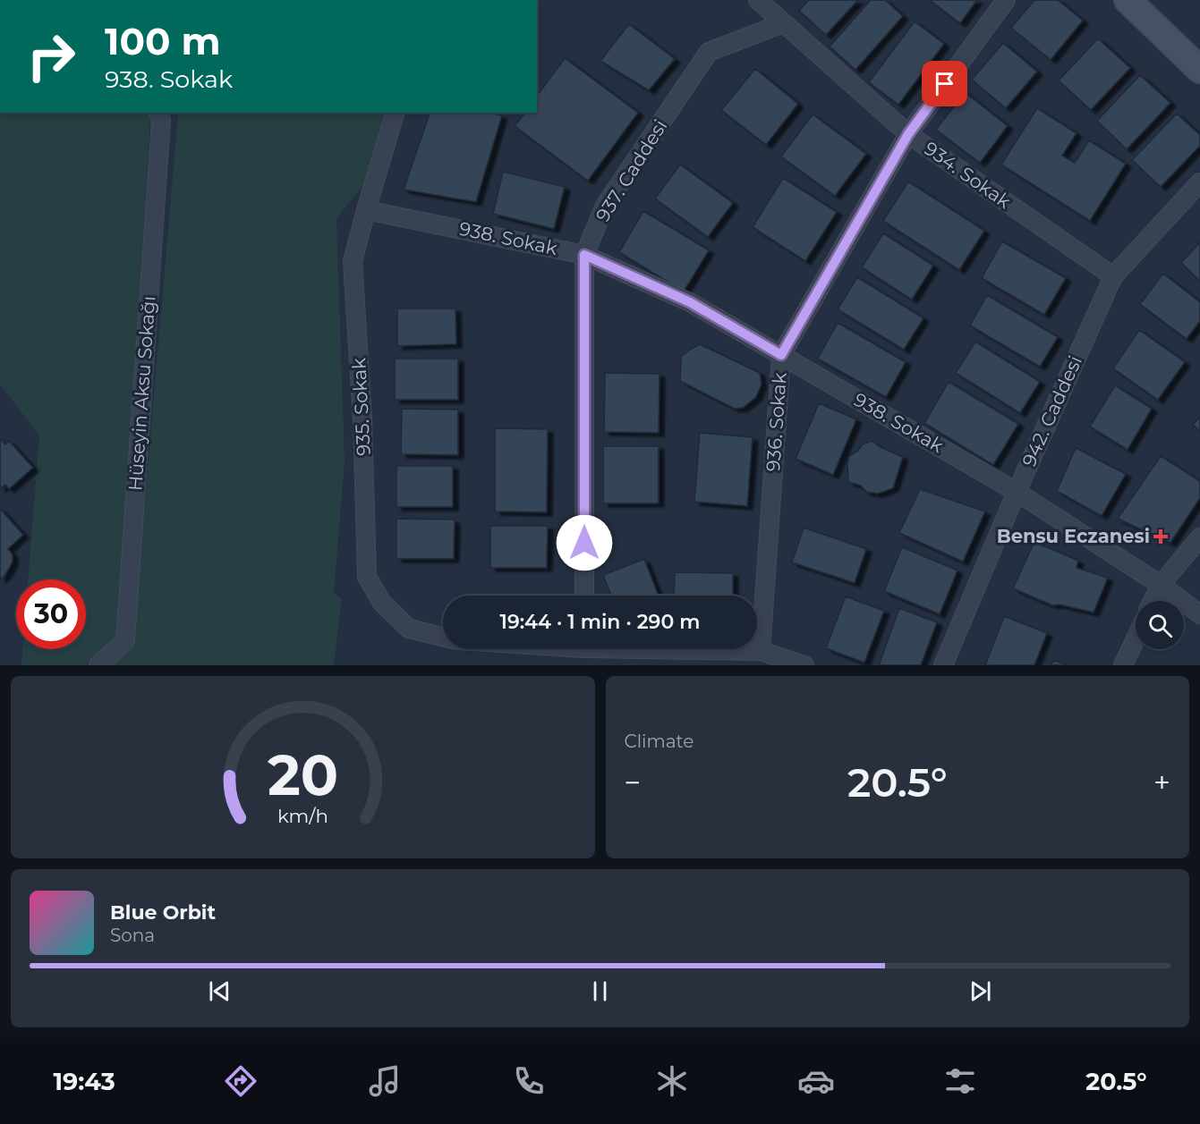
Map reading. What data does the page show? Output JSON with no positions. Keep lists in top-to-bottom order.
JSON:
{
  "streets": {
    "street": [
      "937. Caddesi",
      "934. Sokak",
      "938. Sokak",
      "Hüseyin Aksu Sokağı",
      "935. Sokak",
      "942. Caddesi",
      "936. Sokak"
    ]
  },
  "crossings": [
    ["937. Caddesi", "934. Sokak"],
    ["937. Caddesi", "938. Sokak"],
    ["934. Sokak", "942. Caddesi"],
    ["934. Sokak", "936. Sokak"],
    ["938. Sokak", "935. Sokak"],
    ["938. Sokak", "942. Caddesi"],
    ["938. Sokak", "936. Sokak"]
  ],
  "places": {
    "health": ["Bensu Eczanesi"]
  },
  "page": {
    "turn": ["100 m", "938. Sokak"],
    "limit": "30",
    "trip": "19:44 · 1 min · 290 m",
    "tile": "Climate",
    "heat": ["−", "20.5°", "+"],
    "song": ["Blue Orbit", "Sona"],
    "tabs": ["19:43", "20.5°"],
    "gauge": ["20", "km/h"]
  }
}
